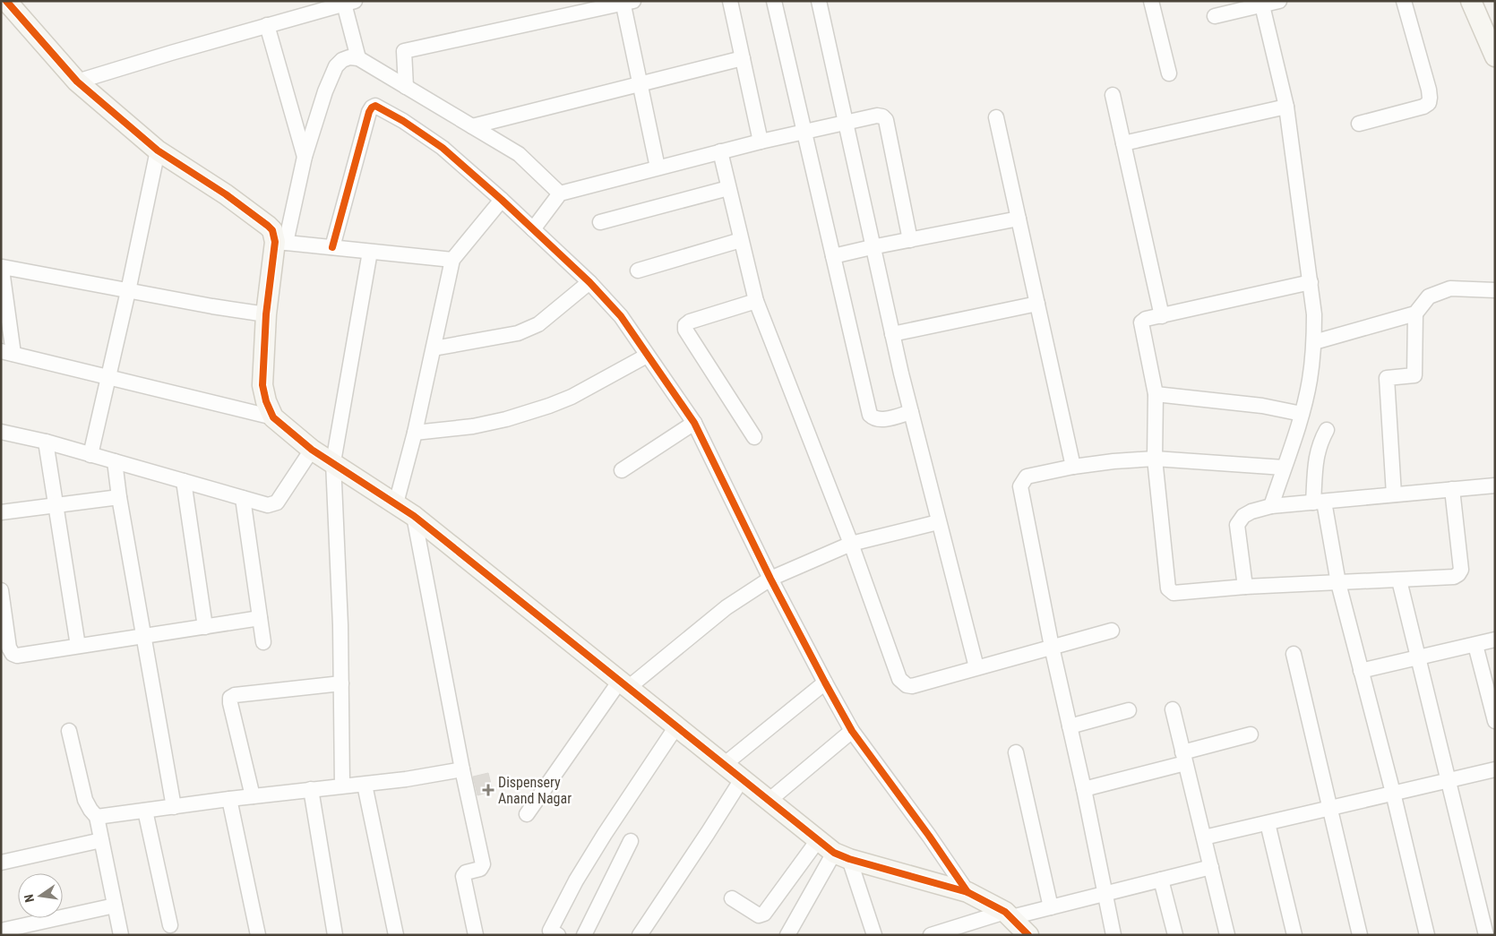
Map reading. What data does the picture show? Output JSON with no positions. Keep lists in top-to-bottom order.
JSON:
{
  "places": {
    "health": ["Dispensery Anand Nagar"]
  },
  "north": "left"
}
